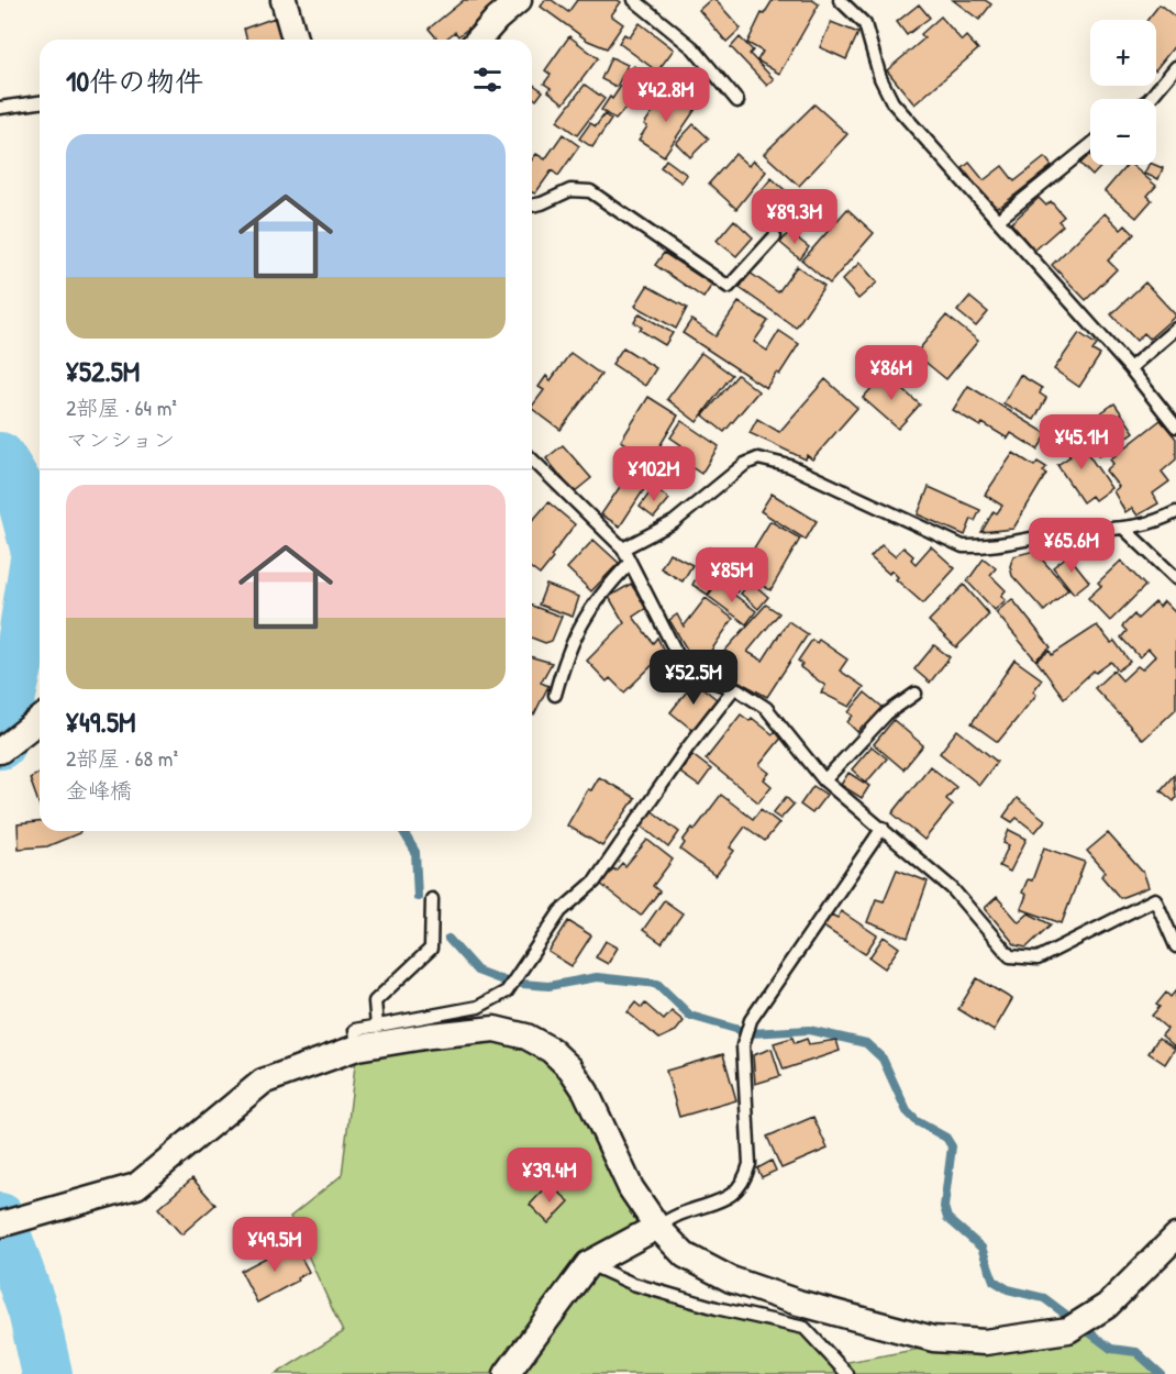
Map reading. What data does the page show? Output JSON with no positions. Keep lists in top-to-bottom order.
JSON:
{
  "page": {
    "map_buttons": ["+", "−"],
    "heading": "10件の物件",
    "price": [
      "¥42.8M",
      "¥89.3M",
      "¥86M",
      "¥45.1M",
      "¥102M",
      "¥65.6M",
      "¥85M",
      "¥52.5M",
      "¥39.4M",
      "¥49.5M"
    ],
    "list": [
      {
        "name": "¥52.5M",
        "note": "2部屋 · 64 m² · マンション"
      },
      {
        "name": "¥49.5M",
        "note": "2部屋 · 68 m² · 金峰橋"
      }
    ]
  }
}
